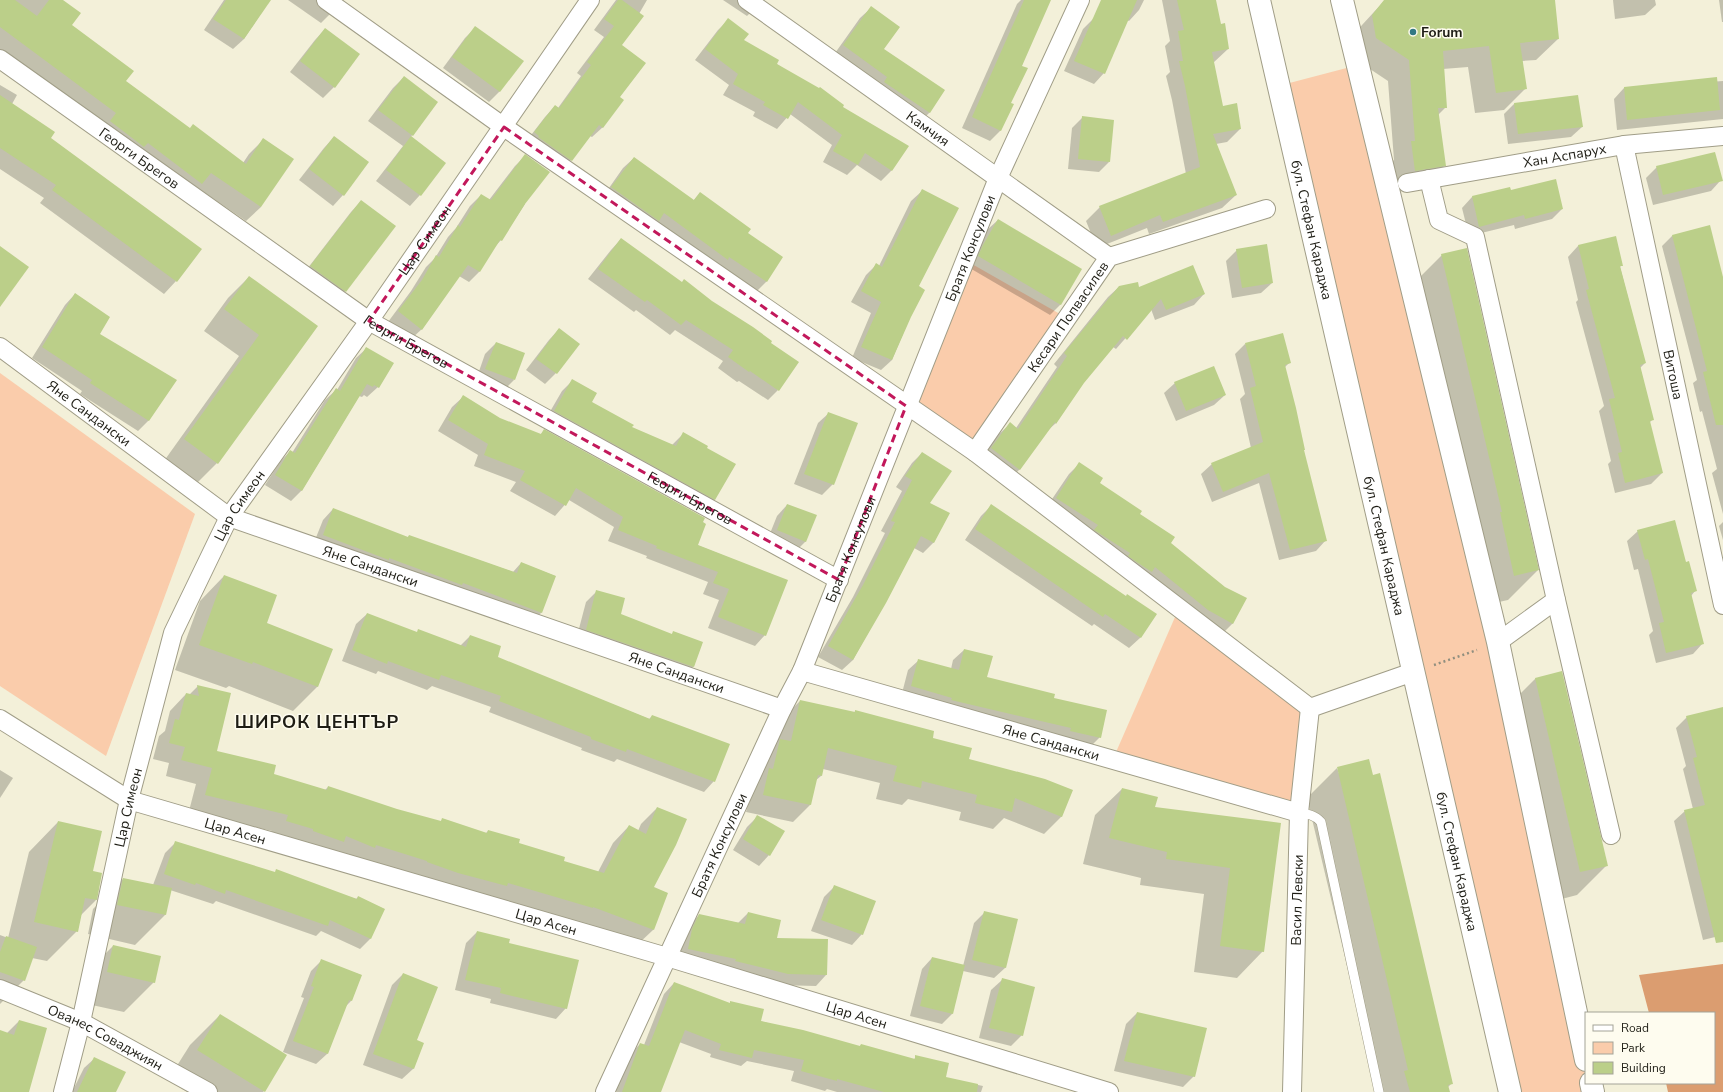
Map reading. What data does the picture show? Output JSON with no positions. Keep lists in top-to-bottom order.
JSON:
{
  "streets": {
    "street": [
      "Камчия",
      "Хан Аспарух",
      "Георги Брегов",
      "бул. Стефан Караджа",
      "Цар Симеон",
      "Братя Консулови",
      "Кесари Попвасилев",
      "Витоша",
      "Яне Сандански",
      "Цар Асен",
      "Васил Левски",
      "Ованес Соваджиян"
    ]
  },
  "crossings": [
    ["Камчия", "Братя Консулови"],
    ["Камчия", "Кесари Попвасилев"],
    ["Хан Аспарух", "Витоша"],
    ["Георги Брегов", "Цар Симеон"],
    ["Георги Брегов", "Братя Консулови"],
    ["Цар Симеон", "Яне Сандански"],
    ["Цар Симеон", "Цар Асен"],
    ["Цар Симеон", "Ованес Соваджиян"],
    ["Братя Консулови", "Яне Сандански"],
    ["Братя Консулови", "Цар Асен"],
    ["Яне Сандански", "Васил Левски"]
  ],
  "districts": ["ШИРОК ЦЕНТЪР"],
  "places": ["Forum"],
  "legend": ["Road", "Park", "Building"]
}
